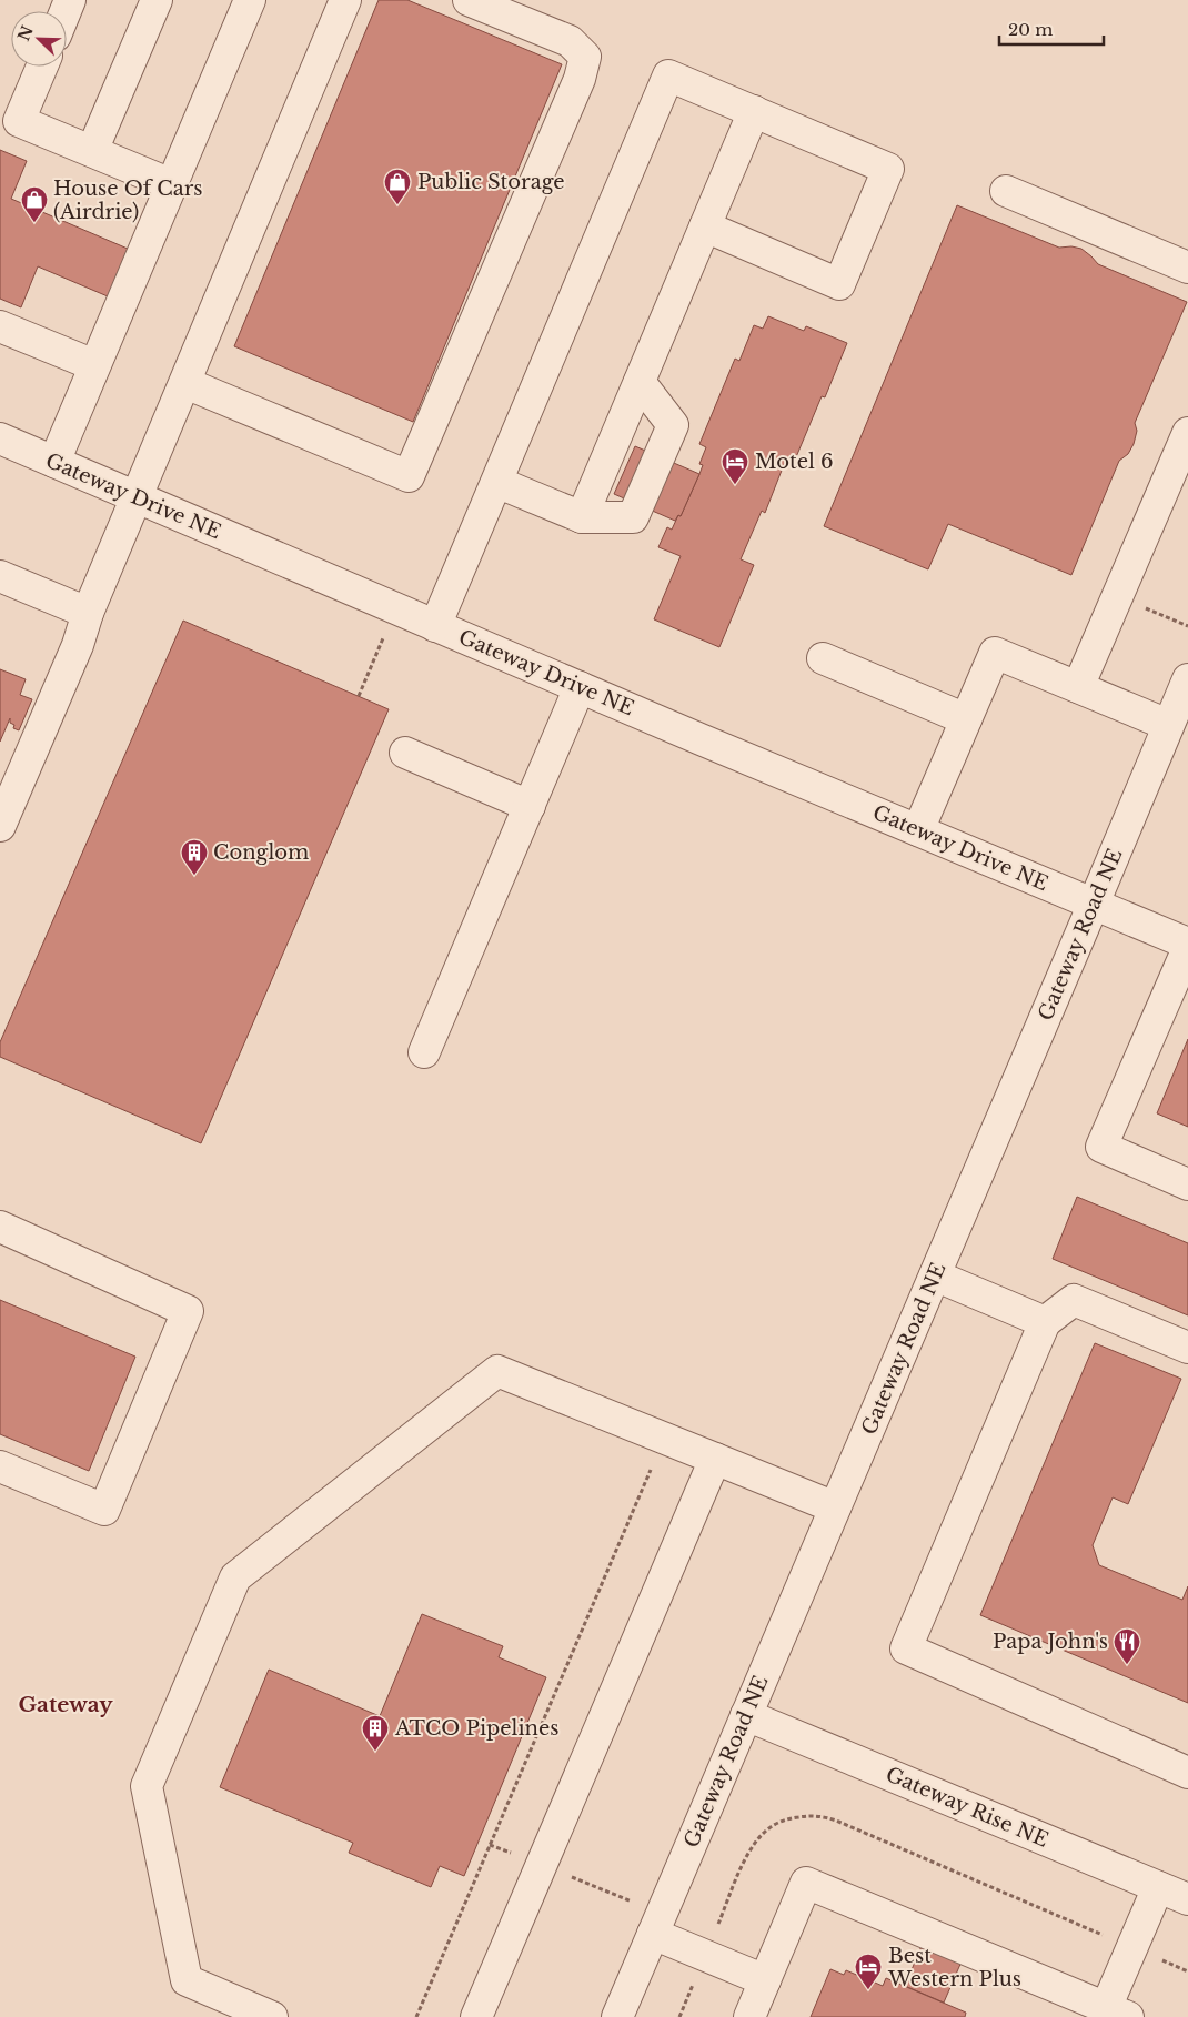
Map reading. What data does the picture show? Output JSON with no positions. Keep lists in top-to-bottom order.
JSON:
{
  "streets": {
    "street": ["Gateway Drive NE", "Gateway Road NE", "Gateway Rise NE"]
  },
  "crossings": [
    ["Gateway Drive NE", "Gateway Road NE"],
    ["Gateway Road NE", "Gateway Rise NE"]
  ],
  "districts": ["Gateway"],
  "places": {
    "shop": ["Public Storage", "House Of Cars (Airdrie)"],
    "hotel": ["Motel 6", "Best Western Plus"],
    "building": ["Conglom", "ATCO Pipelines"],
    "restaurant": ["Papa John's"]
  },
  "scale_bar": "20 m",
  "north": "top left"
}
